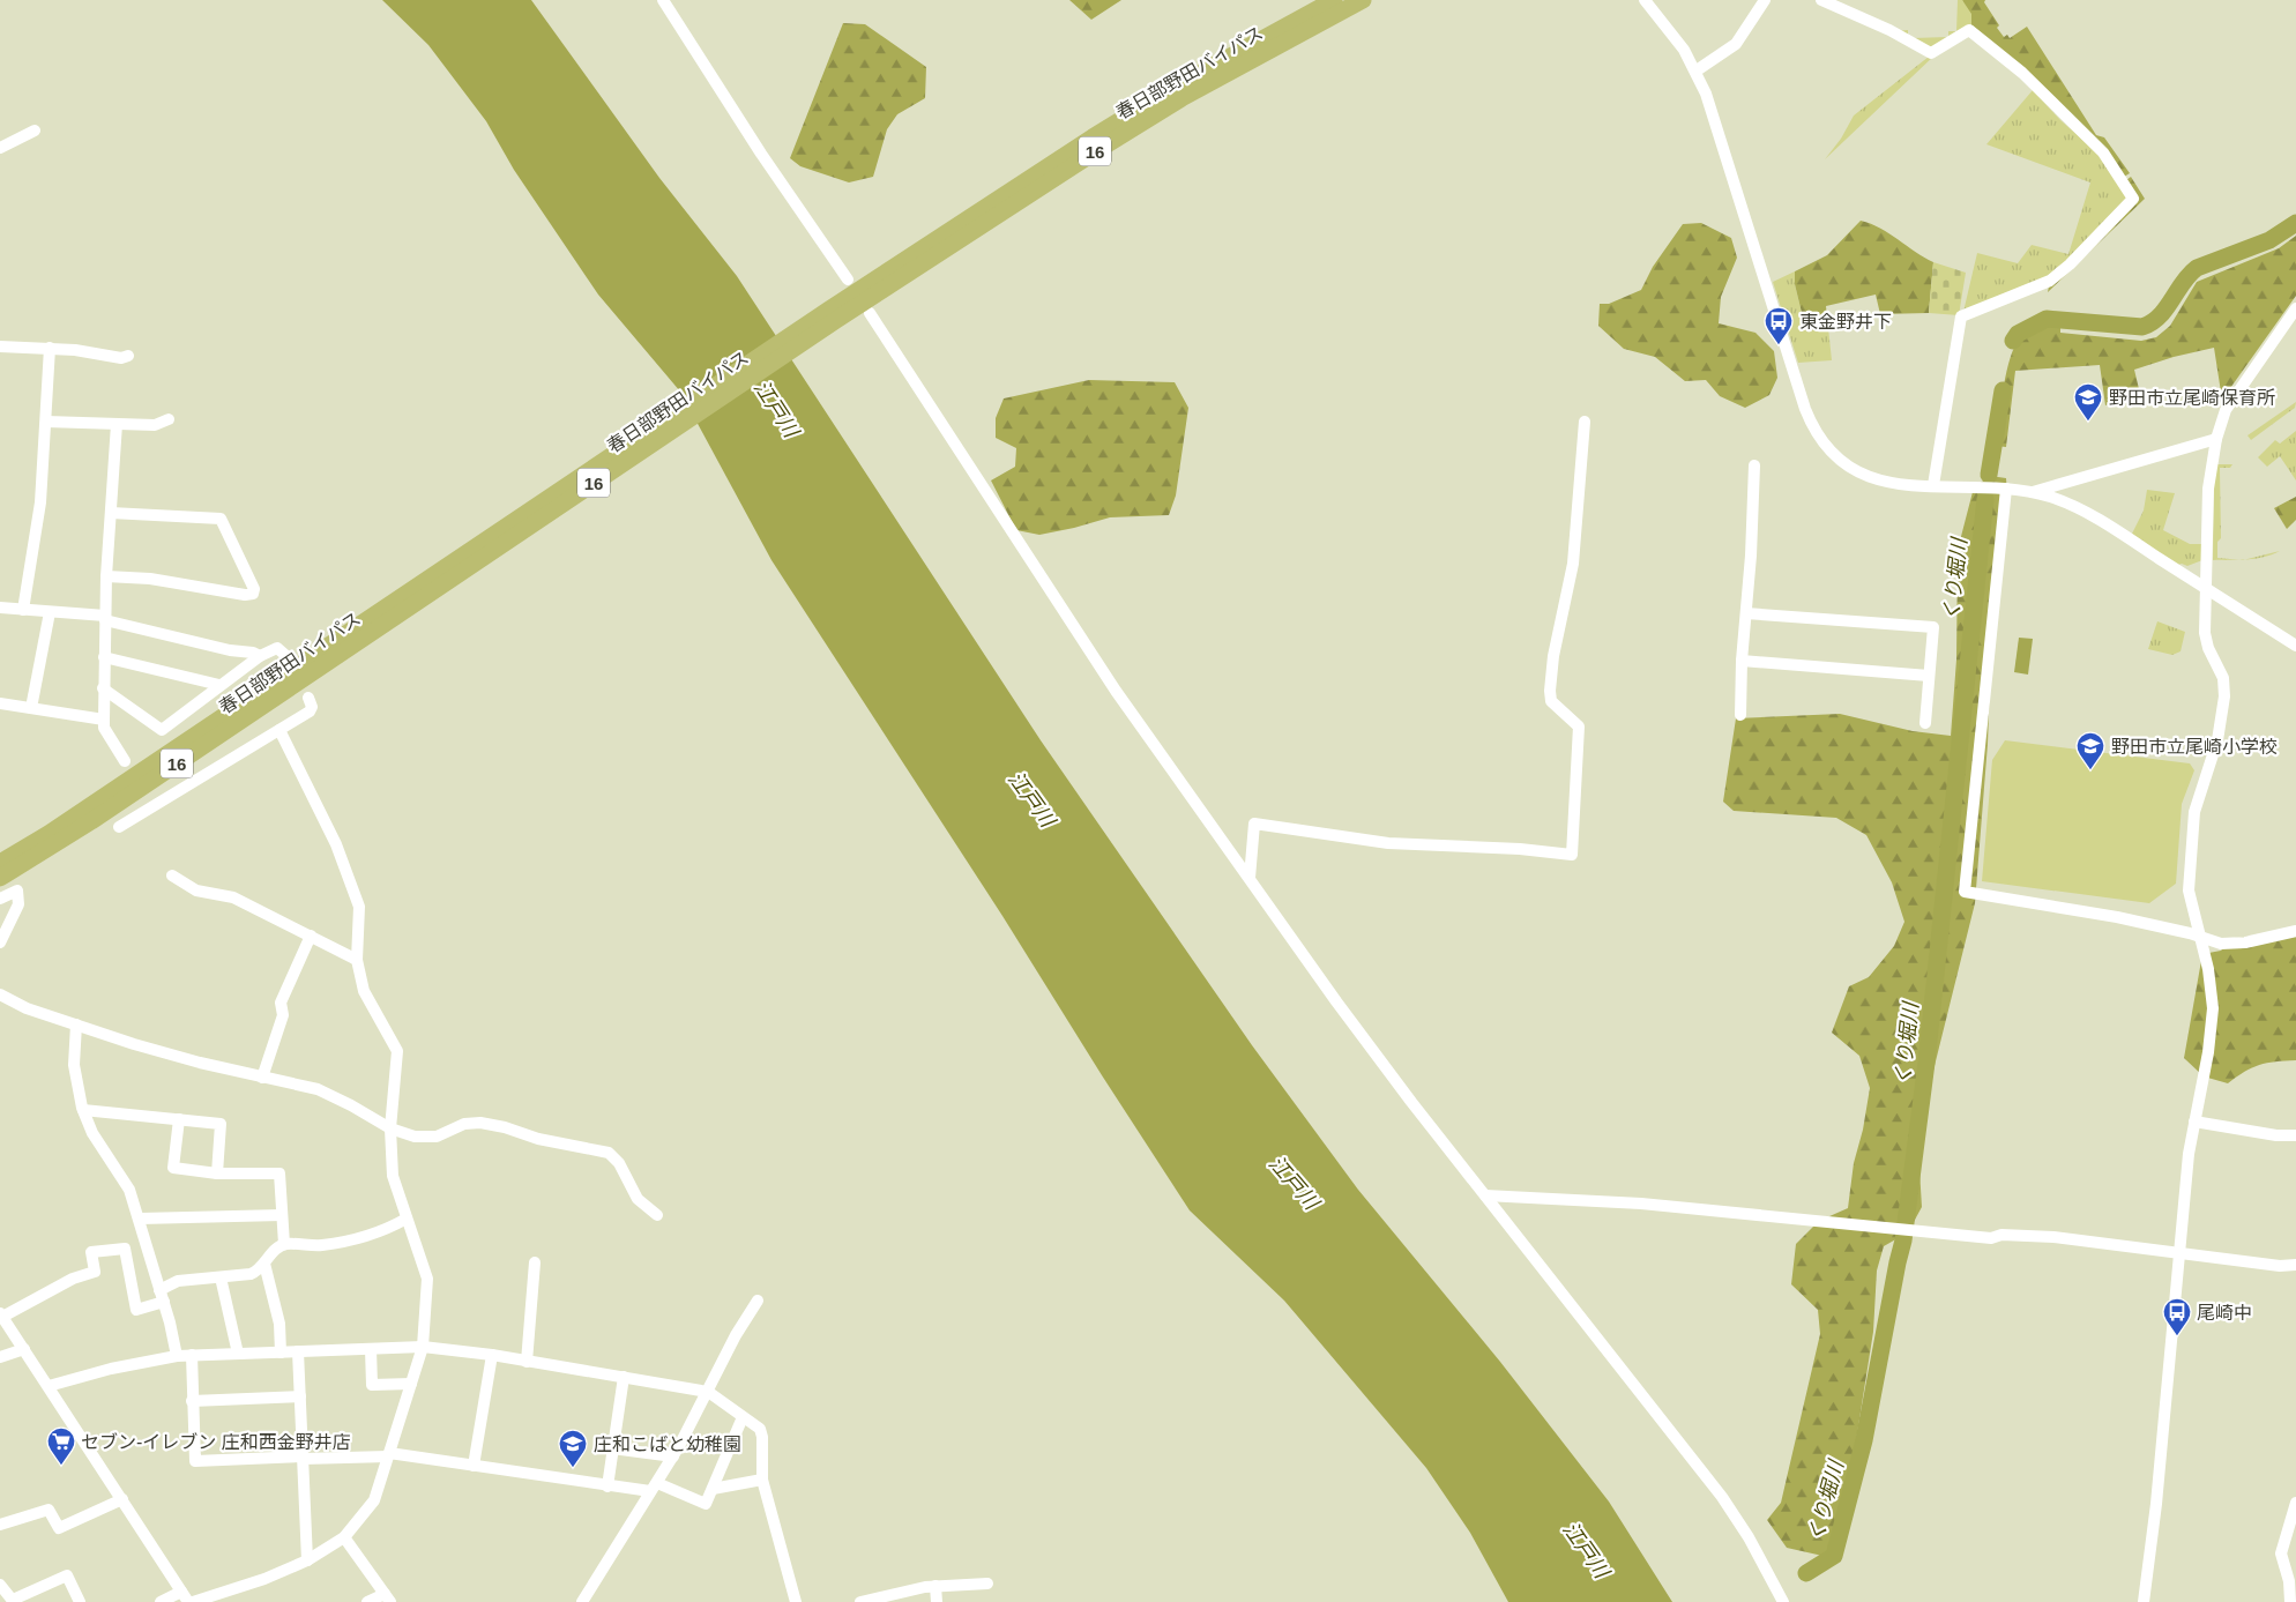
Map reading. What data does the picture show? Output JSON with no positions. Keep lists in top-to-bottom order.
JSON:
{
  "streets": {
    "highway": ["春日部野田バイパス", "16"]
  },
  "water": ["江戸川", "くり堀川"],
  "places": {
    "bus stop": ["東金野井下", "尾崎中"],
    "school or university": ["野田市立尾崎保育所", "野田市立尾崎小学校", "庄和こばと幼稚園"],
    "supermarket": ["セブン-イレブン 庄和西金野井店"]
  }
}
